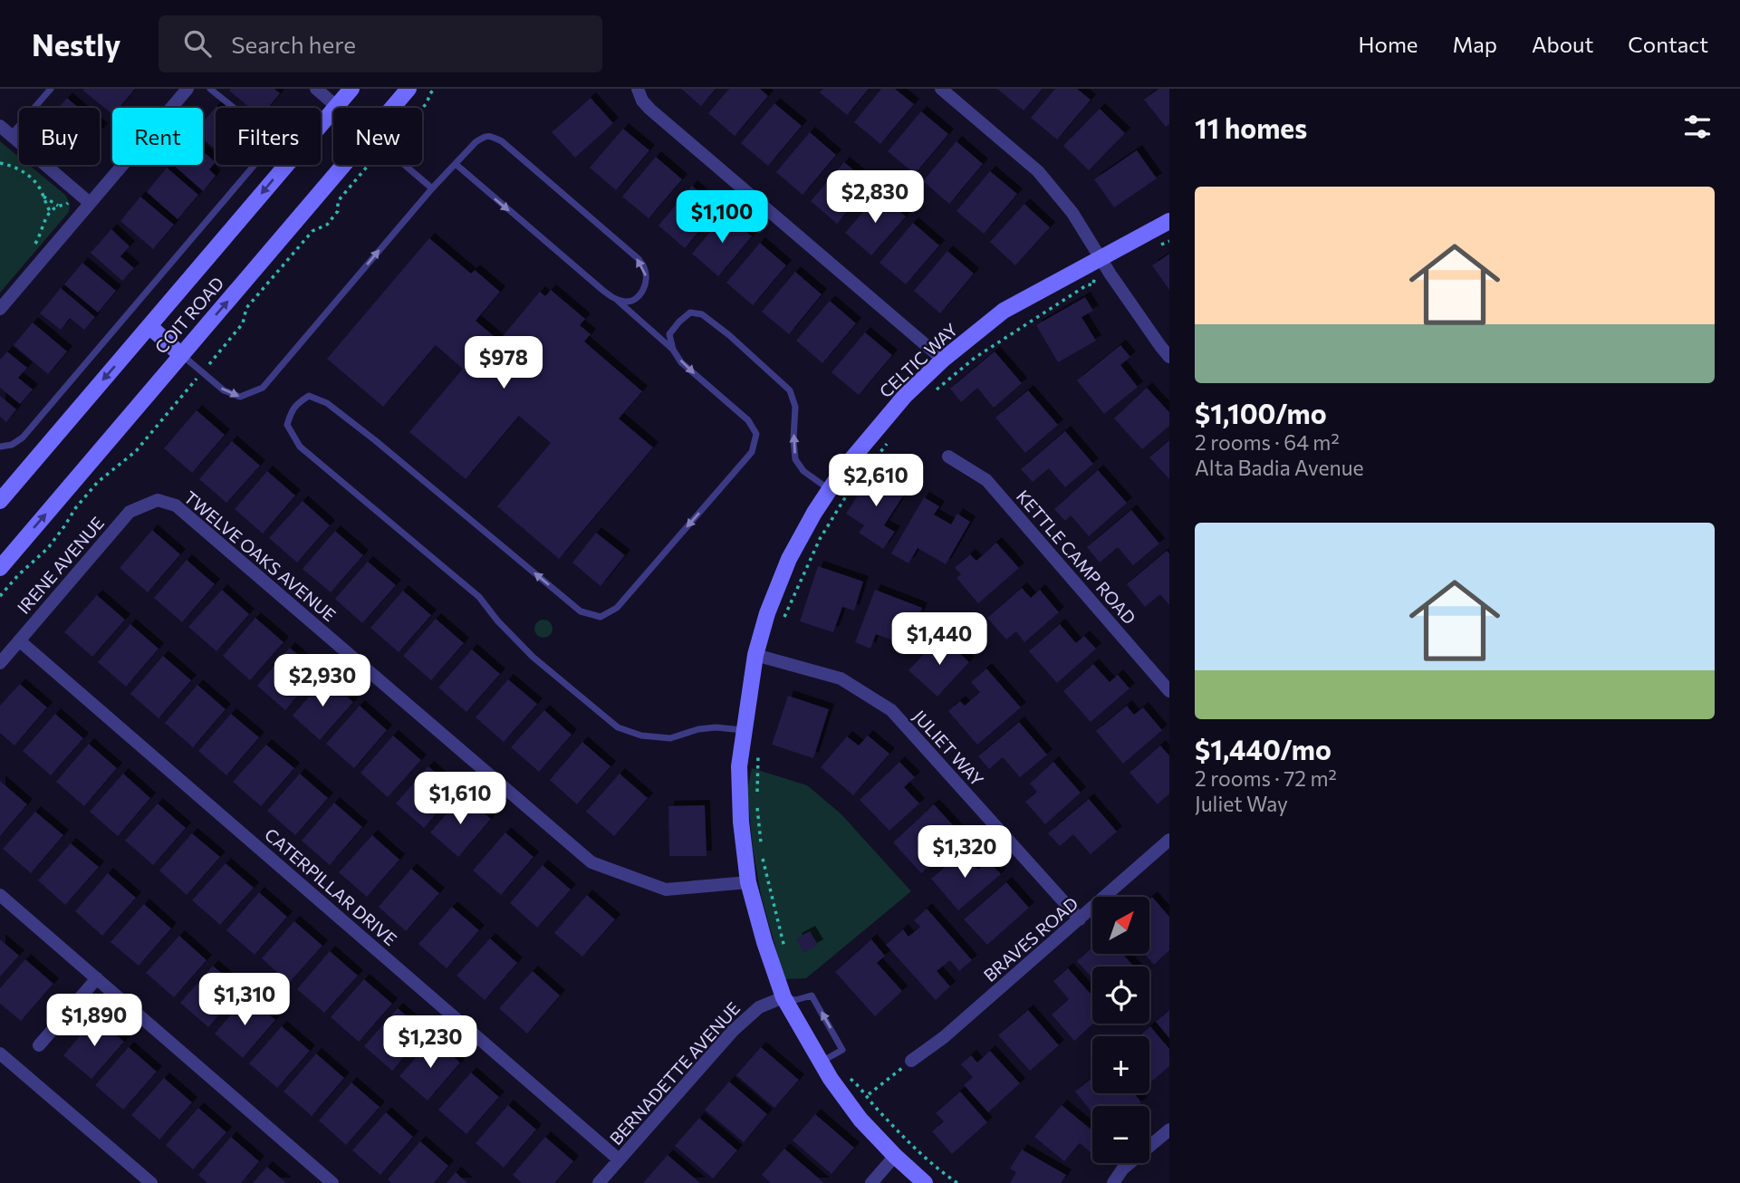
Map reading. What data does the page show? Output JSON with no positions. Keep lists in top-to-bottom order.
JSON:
{
  "streets": {
    "main road": ["COIT ROAD", "CELTIC WAY"],
    "street": [
      "TWELVE OAKS AVENUE",
      "KETTLE CAMP ROAD",
      "IRENE AVENUE",
      "JULIET WAY",
      "CATERPILLAR DRIVE",
      "BRAVES ROAD",
      "BERNADETTE AVENUE"
    ]
  },
  "crossings": [
    ["CELTIC WAY", "TWELVE OAKS AVENUE"],
    ["CELTIC WAY", "JULIET WAY"],
    ["CELTIC WAY", "BERNADETTE AVENUE"],
    ["TWELVE OAKS AVENUE", "IRENE AVENUE"],
    ["IRENE AVENUE", "CATERPILLAR DRIVE"],
    ["JULIET WAY", "BRAVES ROAD"],
    ["CATERPILLAR DRIVE", "BERNADETTE AVENUE"]
  ],
  "north": "top right",
  "page": {
    "header": "Nestly",
    "search": "Search here",
    "nav": [
      "Home",
      "Map",
      "About",
      "Contact"
    ],
    "heading": "11 homes",
    "chip": [
      "Buy",
      "Rent",
      "Filters",
      "New"
    ],
    "list": [
      {
        "name": "$1,100/mo",
        "note": "2 rooms · 64 m² · Alta Badia Avenue"
      },
      {
        "name": "$1,440/mo",
        "note": "2 rooms · 72 m² · Juliet Way"
      }
    ],
    "price": [
      "$2,830",
      "$1,100",
      "$978",
      "$2,610",
      "$1,440",
      "$2,930",
      "$1,610",
      "$1,320",
      "$1,310",
      "$1,890",
      "$1,230"
    ],
    "map_buttons": ["+", "−"]
  }
}
